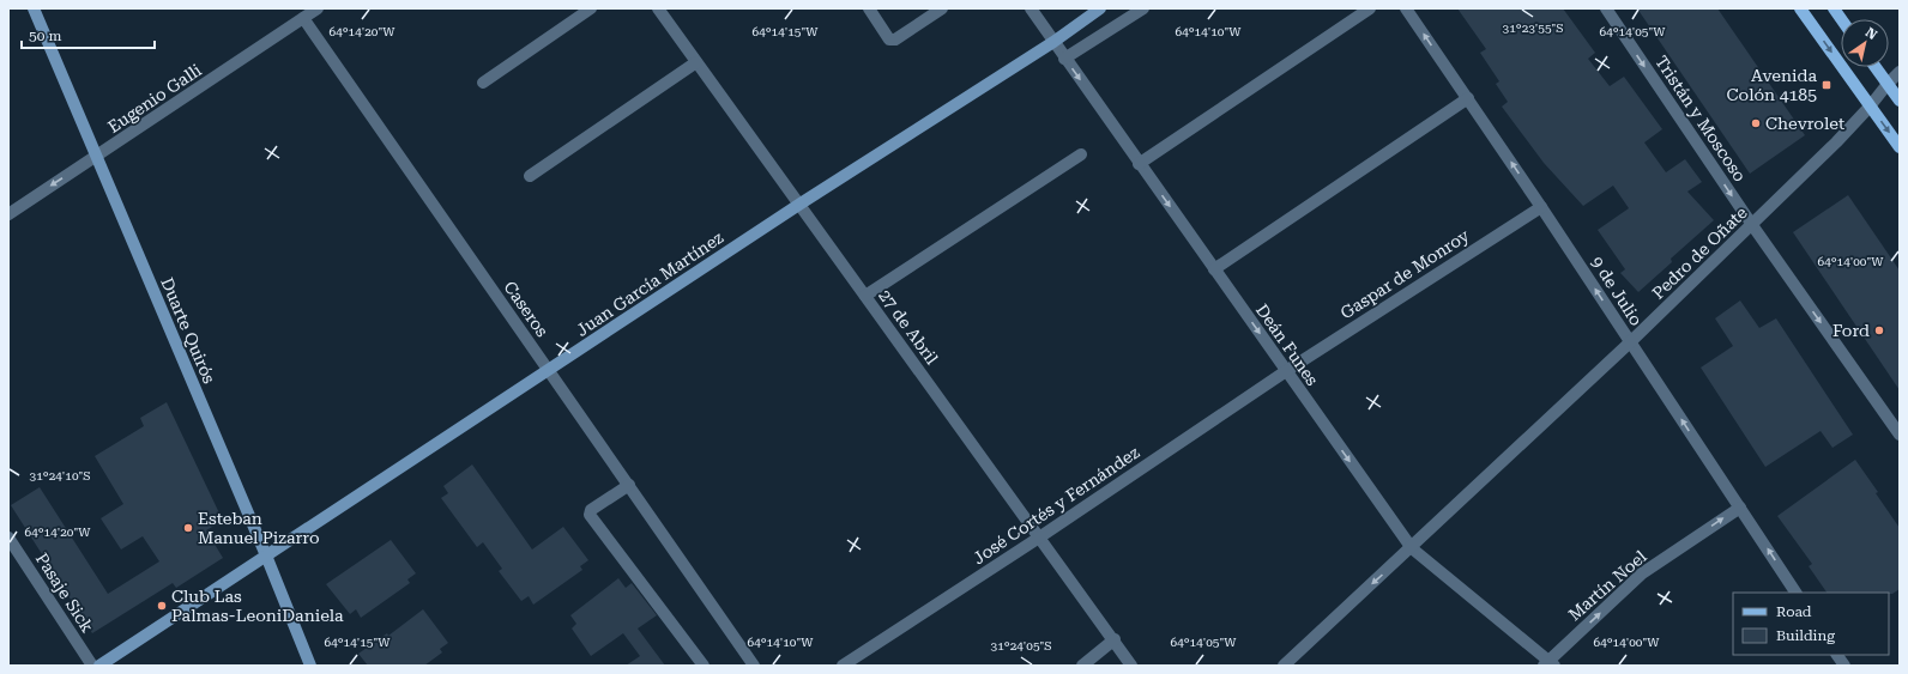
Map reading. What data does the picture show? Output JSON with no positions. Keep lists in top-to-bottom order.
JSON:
{
  "streets": {
    "main road": ["Juan García Martínez", "Duarte Quirós"],
    "street": [
      "Eugenio Galli",
      "Tristán y Moscoso",
      "Pedro de Oñate",
      "Gaspar de Monroy",
      "9 de Julio",
      "Caseros",
      "27 de Abril",
      "Deán Funes",
      "José Cortés y Fernández",
      "Martín Noel",
      "Pasaje Sick"
    ]
  },
  "crossings": [
    ["Eugenio Galli", "Caseros"],
    ["Eugenio Galli", "Duarte Quirós"],
    ["Tristán y Moscoso", "Pedro de Oñate"],
    ["Pedro de Oñate", "9 de Julio"],
    ["Pedro de Oñate", "Deán Funes"],
    ["Gaspar de Monroy", "9 de Julio"],
    ["Gaspar de Monroy", "Deán Funes"],
    ["Gaspar de Monroy", "José Cortés y Fernández"],
    ["Juan García Martínez", "Caseros"],
    ["Juan García Martínez", "27 de Abril"],
    ["Juan García Martínez", "Duarte Quirós"],
    ["Juan García Martínez", "Deán Funes"],
    ["9 de Julio", "Martín Noel"],
    ["27 de Abril", "José Cortés y Fernández"],
    ["Deán Funes", "José Cortés y Fernández"],
    ["Deán Funes", "Martín Noel"]
  ],
  "one_way": [
    "Tristán y Moscoso",
    "9 de Julio",
    "Deán Funes",
    "Martín Noel"
  ],
  "places": {
    "transit": ["Avenida Colón 4185"],
    "other": [
      "Chevrolet",
      "Ford",
      "Esteban Manuel Pizarro",
      "Club Las Palmas-LeoniDaniela"
    ]
  },
  "legend": ["Road", "Building"],
  "scale_bar": "50 m",
  "north": "top right",
  "coordinates": [
    "31°23'55\"S",
    "64°14'20\"W",
    "64°14'15\"W",
    "64°14'10\"W",
    "64°14'05\"W",
    "64°14'00\"W",
    "31°24'10\"S",
    "31°24'05\"S"
  ]
}
